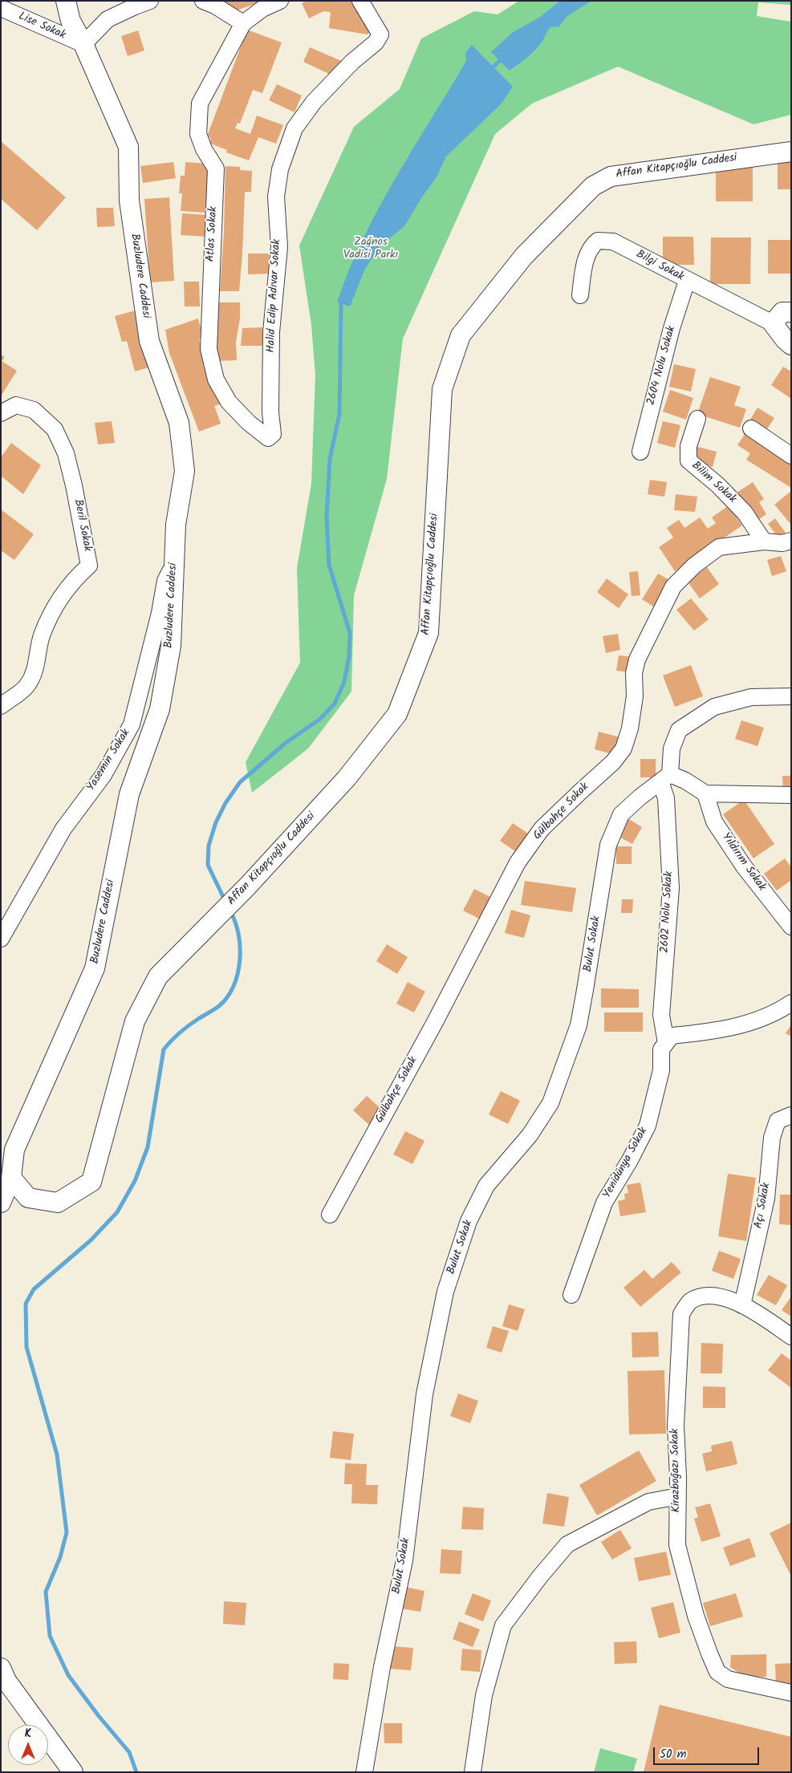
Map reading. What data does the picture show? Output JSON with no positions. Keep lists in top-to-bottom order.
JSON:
{
  "streets": {
    "street": [
      "Lise Sokak",
      "Affan Kitapçıoğlu Caddesi",
      "Atlas Sokak",
      "Bilgi Sokak",
      "Buzludere Caddesi",
      "Halid Edip Adıvar Sokak",
      "2604 Nolu Sokak",
      "Bilim Sokak",
      "Beril Sokak",
      "Yasemin Sokak",
      "Gülbahçe Sokak",
      "Yıldırım Sokak",
      "2602 Nolu Sokak",
      "Bulut Sokak",
      "Yenidünya Sokak",
      "Açı Sokak",
      "Kirazboğazı Sokak"
    ]
  },
  "crossings": [
    ["Lise Sokak", "Buzludere Caddesi"],
    ["Affan Kitapçıoğlu Caddesi", "Buzludere Caddesi"],
    ["Atlas Sokak", "Halid Edip Adıvar Sokak"],
    ["Bilgi Sokak", "2604 Nolu Sokak"],
    ["Buzludere Caddesi", "Yasemin Sokak"],
    ["Bilim Sokak", "Gülbahçe Sokak"],
    ["2602 Nolu Sokak", "Bulut Sokak"],
    ["2602 Nolu Sokak", "Yenidünya Sokak"],
    ["Açı Sokak", "Kirazboğazı Sokak"]
  ],
  "parks": ["Zağnos Vadisi Parkı"],
  "scale_bar": "50 m",
  "north": "top"
}
